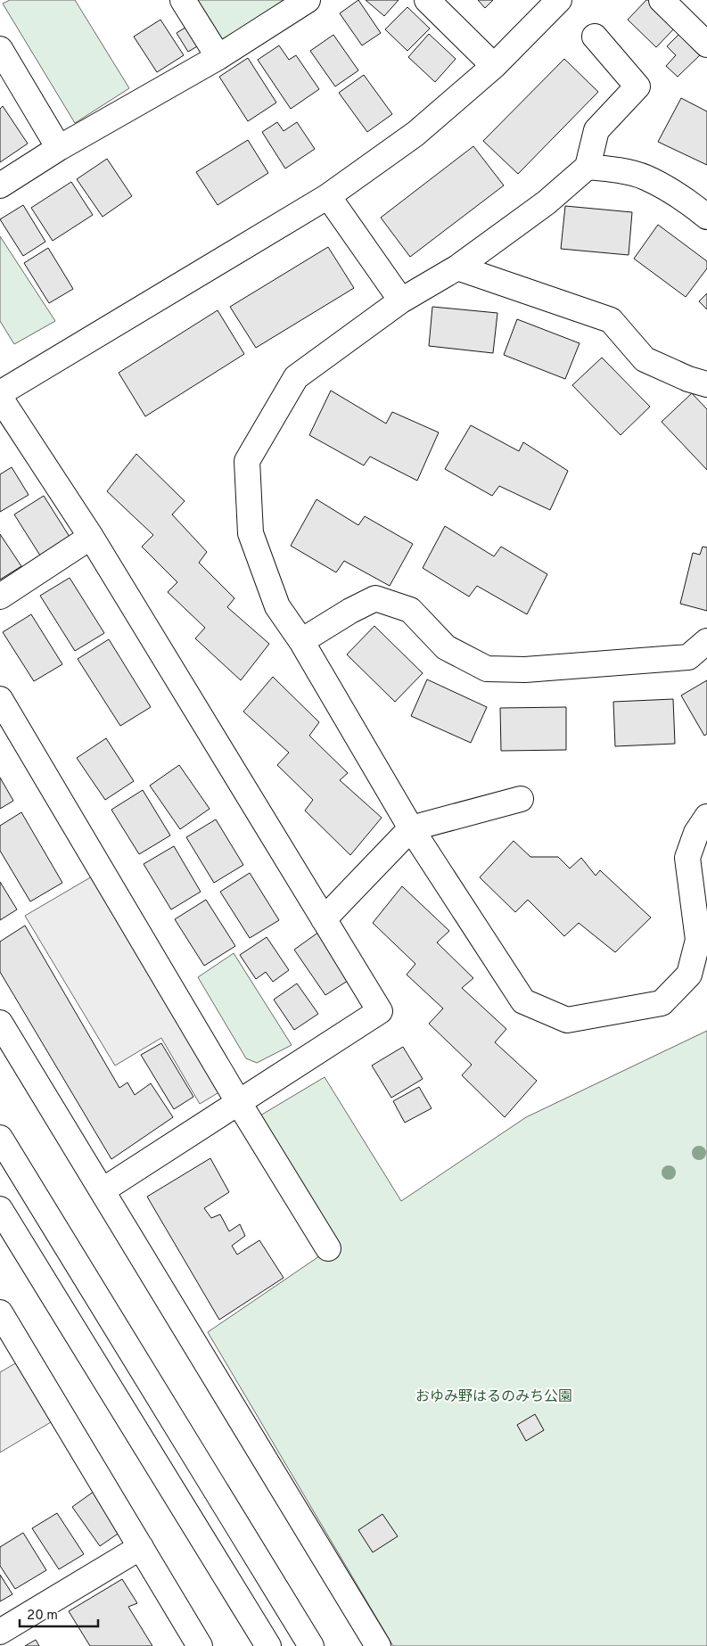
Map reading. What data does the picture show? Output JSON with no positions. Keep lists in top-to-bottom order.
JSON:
{
  "parks": ["おゆみ野はるのみち公園"],
  "scale_bar": "20 m"
}
